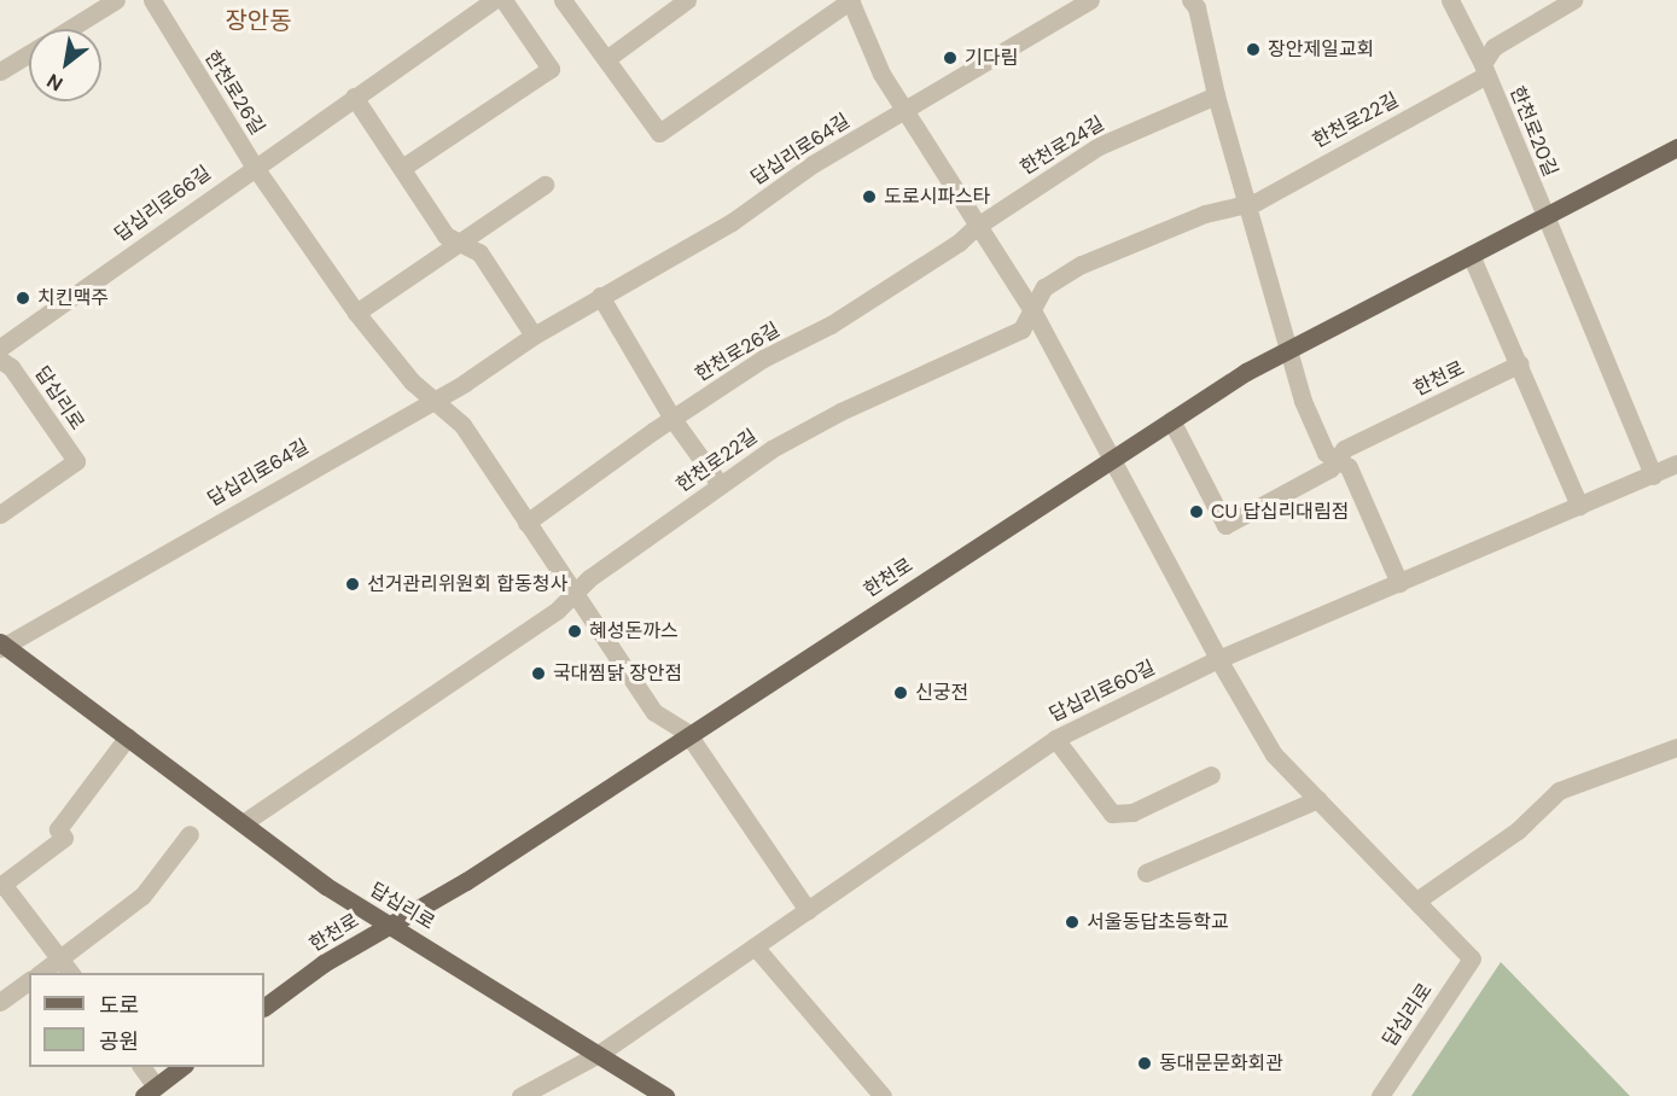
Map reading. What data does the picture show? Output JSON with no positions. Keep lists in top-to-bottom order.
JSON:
{
  "streets": {
    "main road": ["한천로", "답십리로"],
    "street": [
      "한천로26길",
      "한천로22길",
      "한천로20길",
      "한천로24길",
      "답십리로64길",
      "답십리로66길",
      "답십리로60길"
    ]
  },
  "crossings": [
    ["한천로26길", "한천로22길"],
    ["한천로26길", "한천로24길"],
    ["한천로26길", "답십리로64길"],
    ["한천로26길", "답십리로66길"],
    ["한천로26길", "한천로"],
    ["한천로22길", "한천로20길"],
    ["한천로22길", "답십리로"],
    ["한천로20길", "한천로"],
    ["답십리로64길", "답십리로"],
    ["한천로", "답십리로"],
    ["답십리로", "답십리로60길"]
  ],
  "districts": ["장안동"],
  "places": [
    "장안제일교회",
    "기다림",
    "도로시파스타",
    "치킨맥주",
    "CU 답십리대림점",
    "선거관리위원회 합동청사",
    "혜성돈까스",
    "국대찜닭 장안점",
    "신궁전",
    "서울동답초등학교",
    "동대문문화회관"
  ],
  "legend": ["도로", "공원"],
  "north": "bottom left"
}
